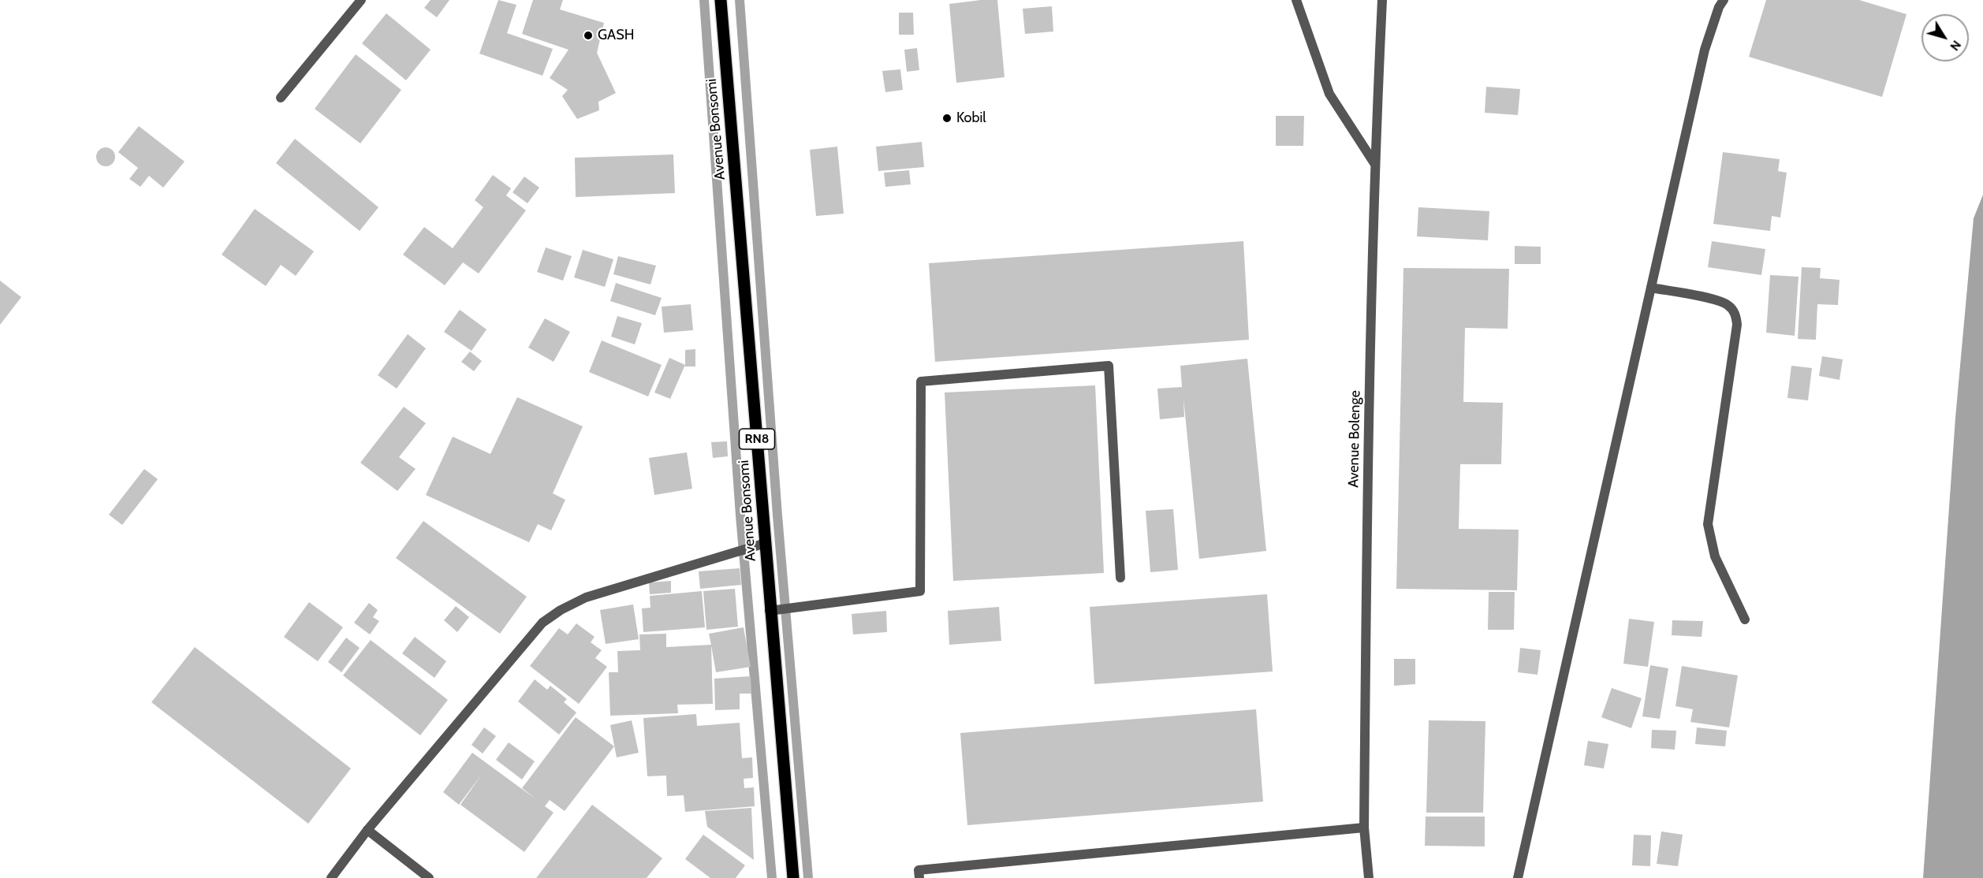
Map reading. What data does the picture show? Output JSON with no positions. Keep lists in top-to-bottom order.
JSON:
{
  "streets": {
    "main road": ["Avenue Bonsomi", "RN8"],
    "street": ["Avenue Bolenge"]
  },
  "places": ["GASH", "Kobil"],
  "north": "bottom right"
}
